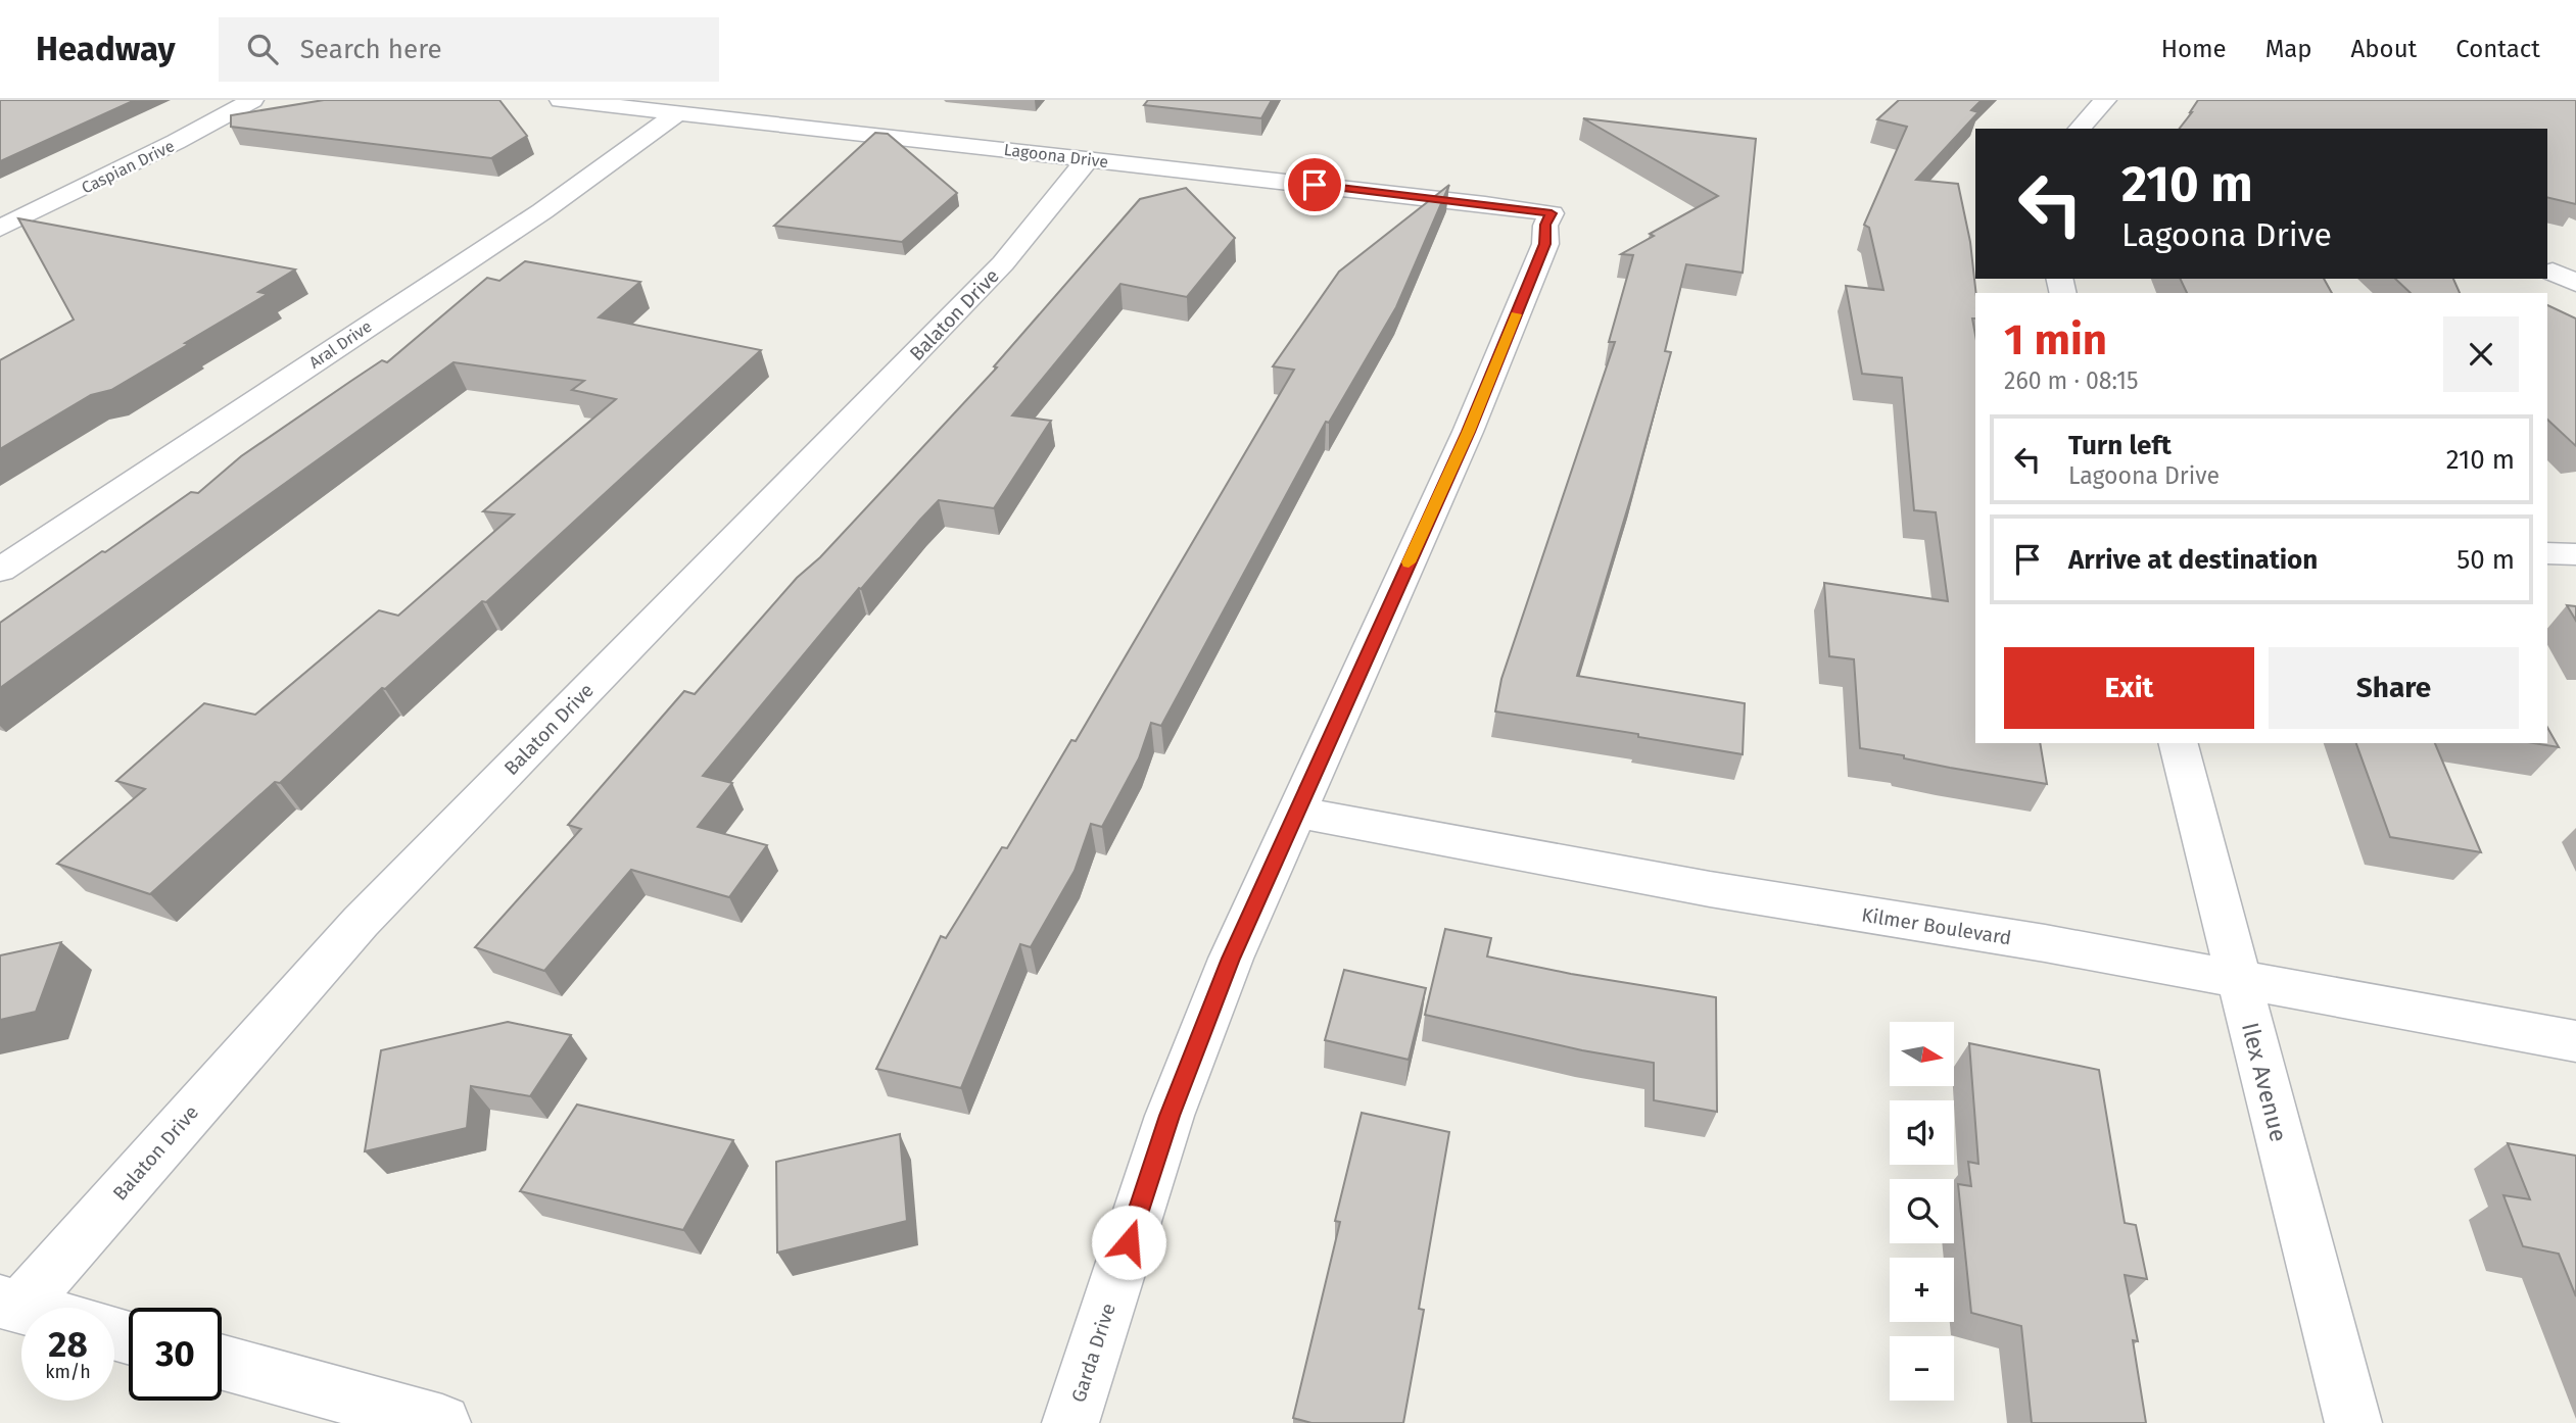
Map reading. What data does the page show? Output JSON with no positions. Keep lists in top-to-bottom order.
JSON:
{
  "streets": {
    "street": [
      "Lagoona Drive",
      "Caspian Drive",
      "Balaton Drive",
      "Aral Drive",
      "Kilmer Boulevard",
      "Ilex Avenue",
      "Garda Drive"
    ]
  },
  "crossings": [
    ["Lagoona Drive", "Balaton Drive"],
    ["Lagoona Drive", "Aral Drive"],
    ["Lagoona Drive", "Garda Drive"],
    ["Kilmer Boulevard", "Ilex Avenue"],
    ["Kilmer Boulevard", "Garda Drive"]
  ],
  "north": "right",
  "page": {
    "header": "Headway",
    "search": "Search here",
    "nav": [
      "Home",
      "Map",
      "About",
      "Contact"
    ],
    "turn": ["210 m", "Lagoona Drive"],
    "heading": ["1 min", "260 m · 08:15"],
    "list": [
      {
        "name": "Turn left",
        "note": "Lagoona Drive",
        "value": "210 m"
      },
      {
        "name": "Arrive at destination",
        "value": "50 m"
      }
    ],
    "buttons": ["Exit", "Share"],
    "map_buttons": ["+", "−"],
    "speed": "28 km/h",
    "limit": "30"
  }
}
